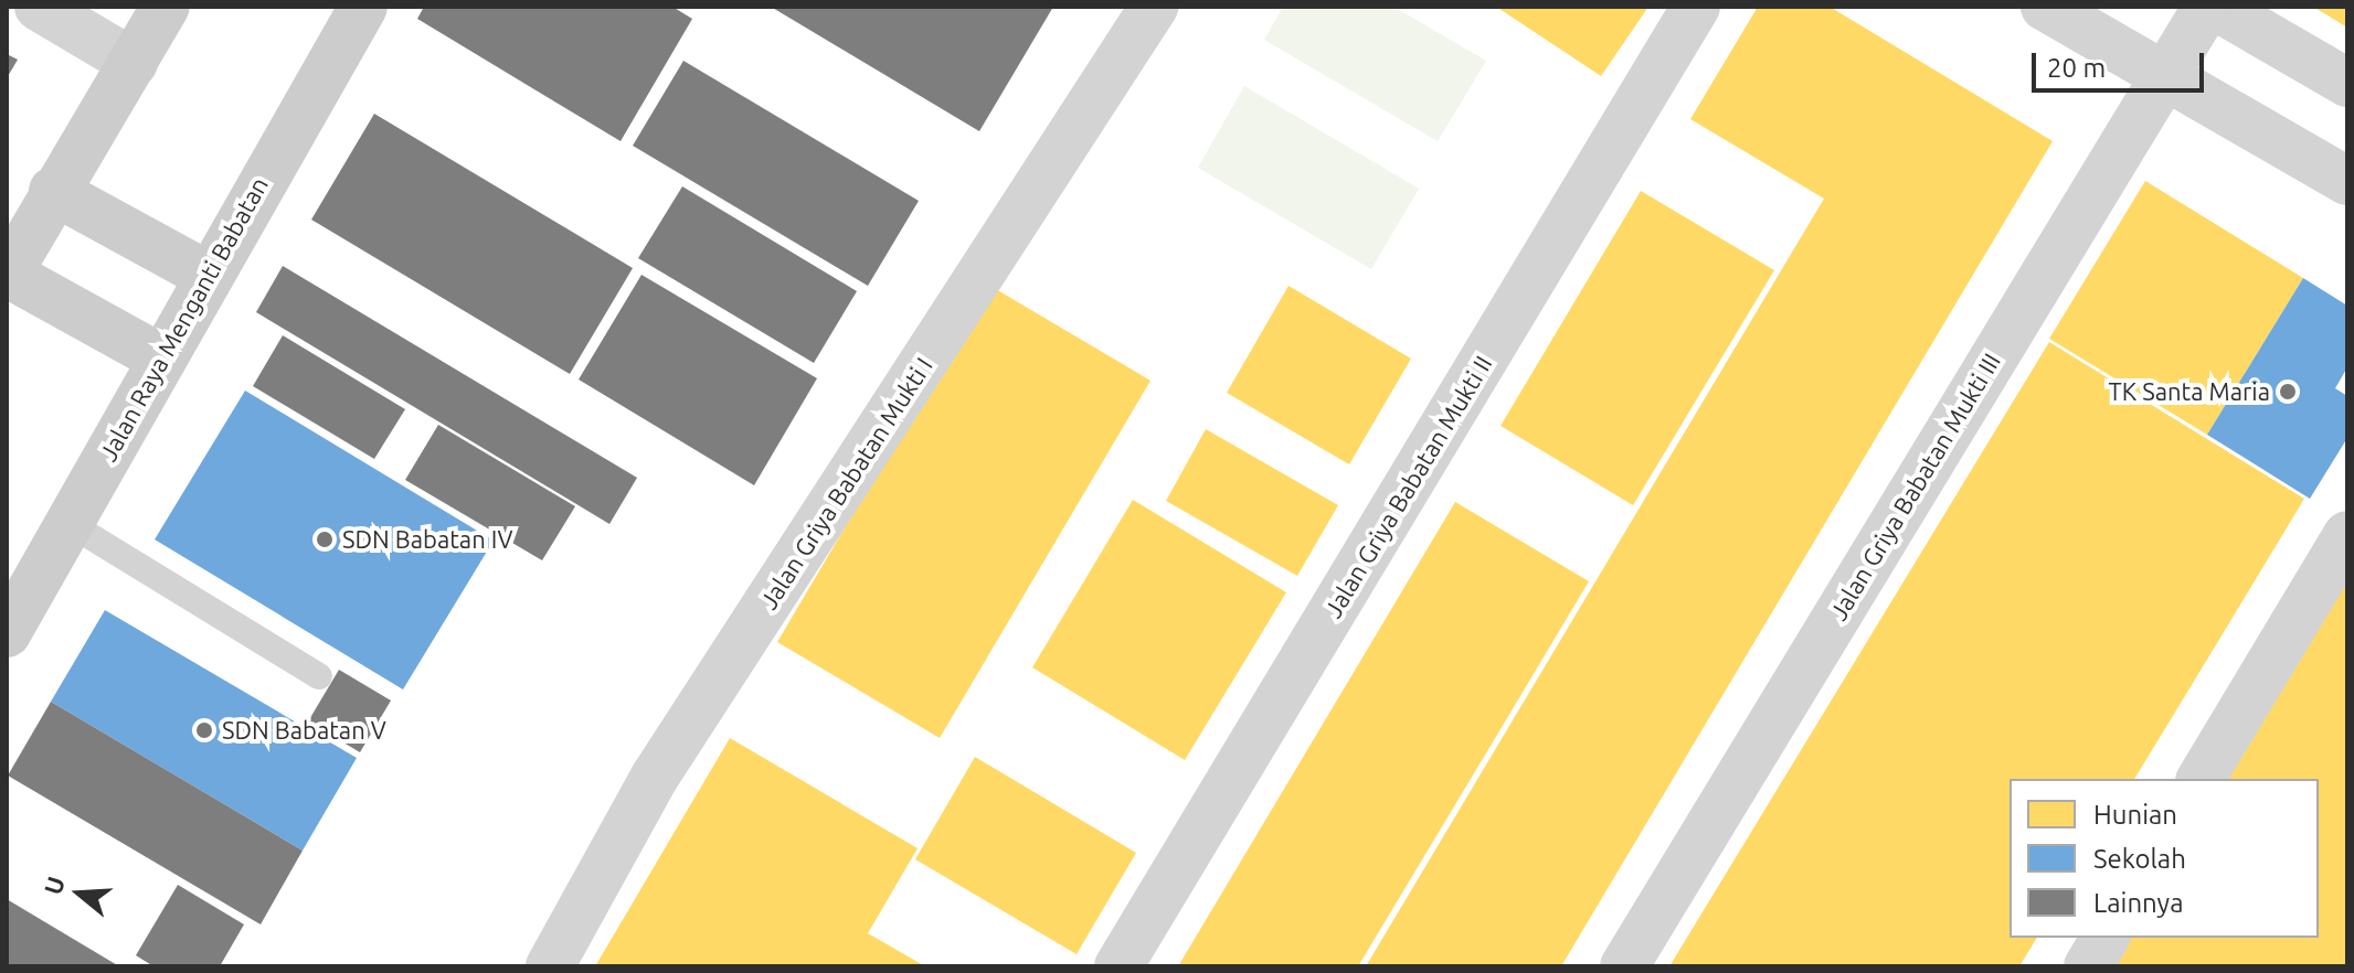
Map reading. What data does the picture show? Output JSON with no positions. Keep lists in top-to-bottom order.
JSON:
{
  "streets": {
    "main road": ["Jalan Raya Menganti Babatan"],
    "street": ["Jalan Griya Babatan Mukti I", "Jalan Griya Babatan Mukti II", "Jalan Griya Babatan Mukti III"]
  },
  "places": ["TK Santa Maria", "SDN Babatan IV", "SDN Babatan V"],
  "legend": ["Hunian", "Sekolah", "Lainnya"],
  "scale_bar": "20 m",
  "north": "left"
}
